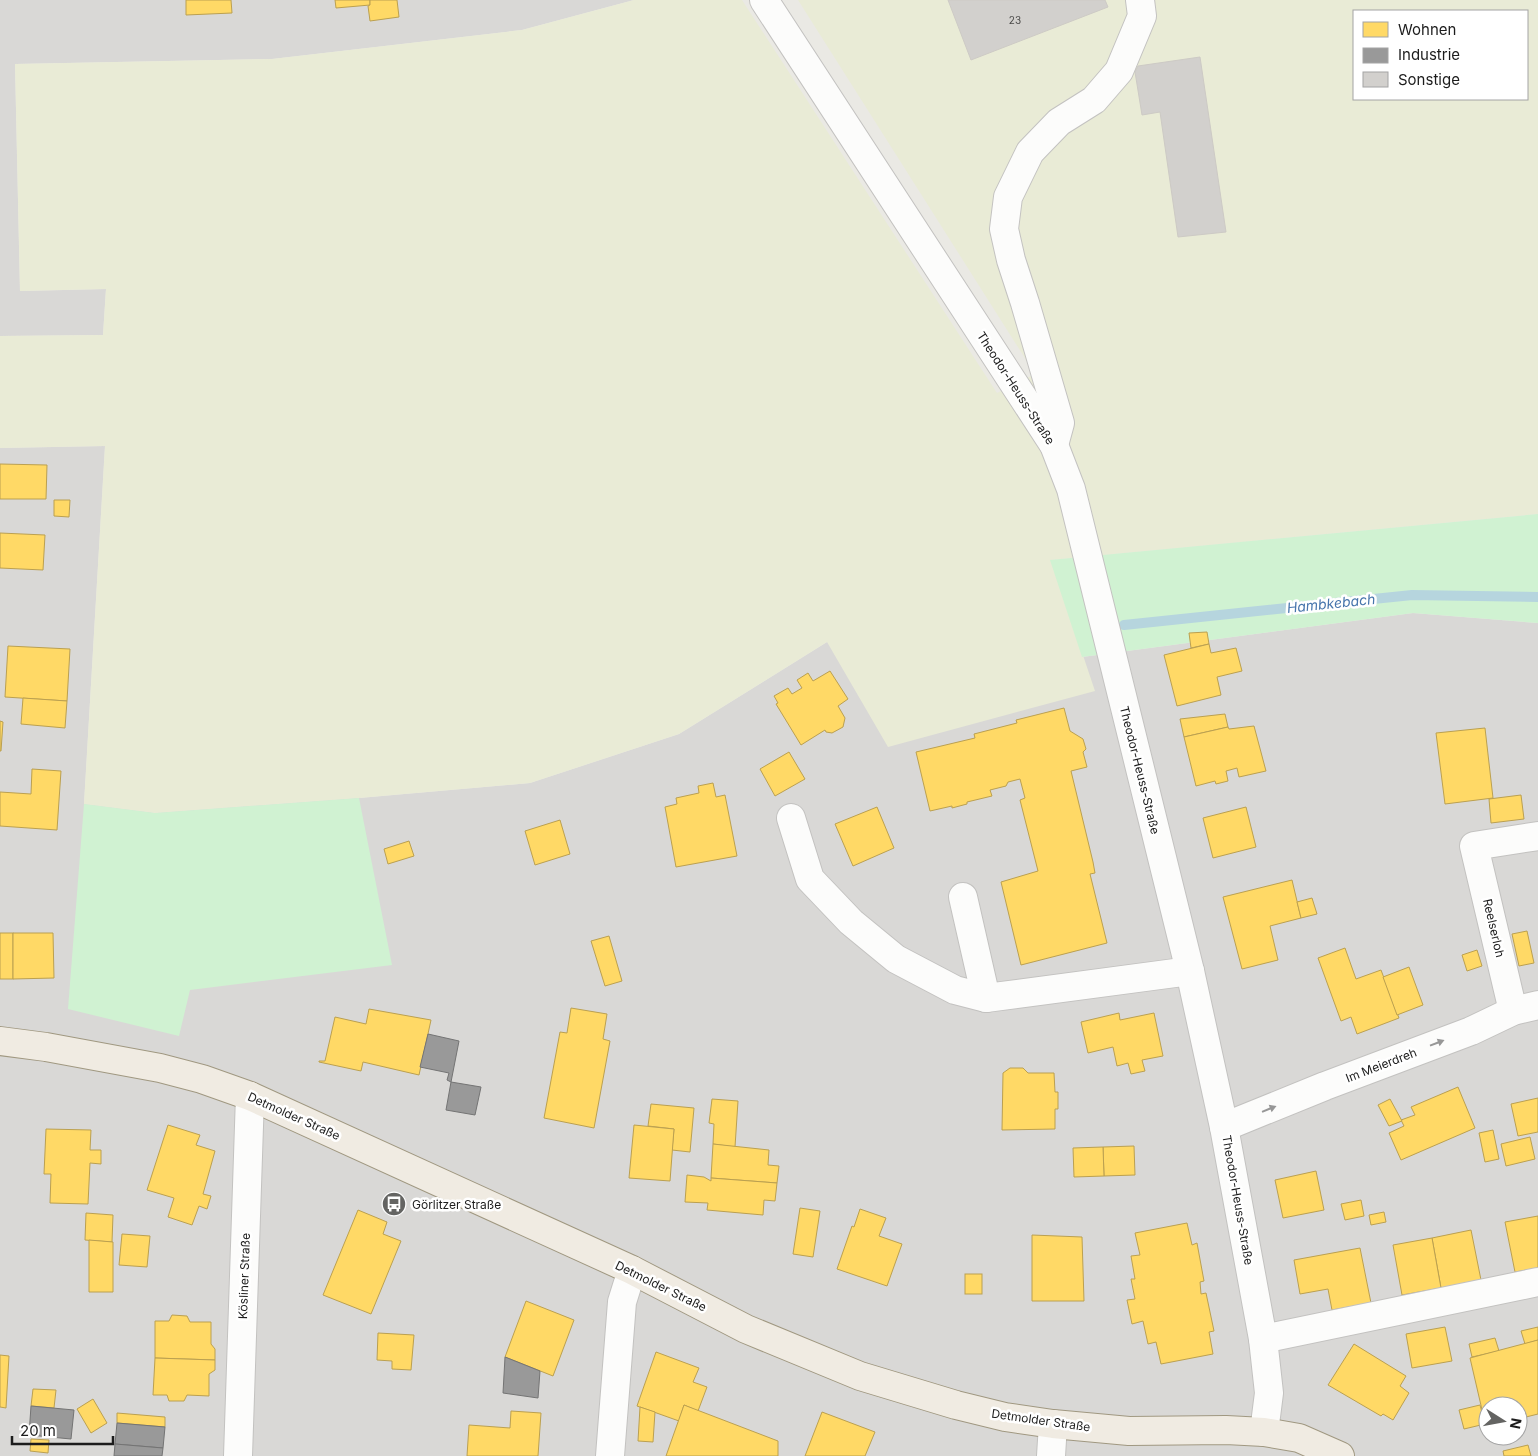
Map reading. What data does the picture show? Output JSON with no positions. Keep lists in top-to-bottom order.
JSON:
{
  "streets": {
    "main road": ["Detmolder Straße"],
    "street": [
      "Theodor-Heuss-Straße",
      "Reelserloh",
      "Im Meierdreh",
      "Kösliner Straße"
    ]
  },
  "crossings": [
    ["Theodor-Heuss-Straße", "Im Meierdreh"],
    ["Theodor-Heuss-Straße", "Detmolder Straße"],
    ["Reelserloh", "Im Meierdreh"],
    ["Detmolder Straße", "Kösliner Straße"]
  ],
  "water": ["Hambkebach"],
  "places": {
    "bus stop": ["Görlitzer Straße"]
  },
  "house_numbers": ["23"],
  "legend": ["Wohnen", "Industrie", "Sonstige"],
  "scale_bar": "20 m",
  "north": "right"
}
